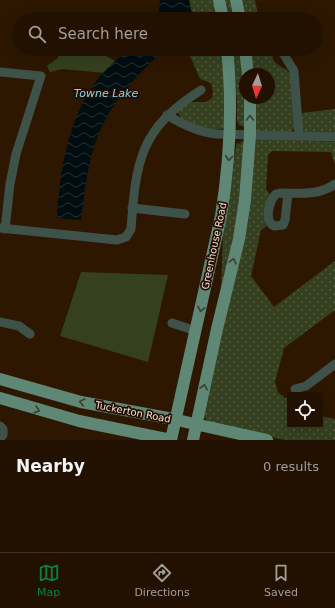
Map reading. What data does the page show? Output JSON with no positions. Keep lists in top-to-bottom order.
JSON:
{
  "streets": {
    "main road": ["Greenhouse Road", "Tuckerton Road"]
  },
  "crossings": [
    ["Greenhouse Road", "Tuckerton Road"]
  ],
  "water": ["Towne Lake"],
  "north": "bottom",
  "page": {
    "search": "Search here",
    "heading": ["Nearby", "0 results"],
    "nav": ["Map", "Directions", "Saved"]
  }
}
